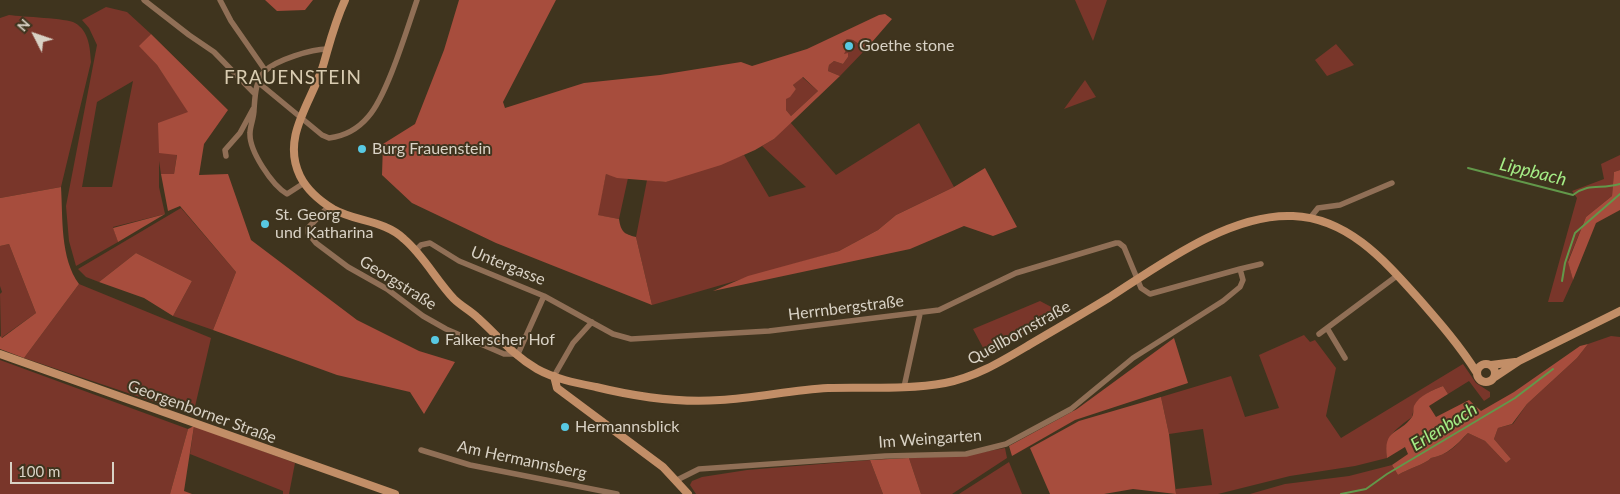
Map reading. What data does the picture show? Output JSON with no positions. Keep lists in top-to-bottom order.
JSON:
{
  "streets": {
    "main road": ["Quellbornstraße", "Georgenborner Straße"],
    "street": [
      "Untergasse",
      "Georgstraße",
      "Herrnbergstraße",
      "Im Weingarten",
      "Am Hermannsberg"
    ]
  },
  "crossings": [
    ["Untergasse", "Herrnbergstraße"],
    ["Untergasse", "Quellbornstraße"],
    ["Georgstraße", "Quellbornstraße"],
    ["Herrnbergstraße", "Quellbornstraße"]
  ],
  "districts": ["FRAUENSTEIN"],
  "water": ["Lippbach", "Erlenbach"],
  "places": [
    "Goethe stone",
    "Burg Frauenstein",
    "St. Georg und Katharina",
    "Falkerscher Hof",
    "Hermannsblick"
  ],
  "scale_bar": "100 m",
  "north": "top left"
}
